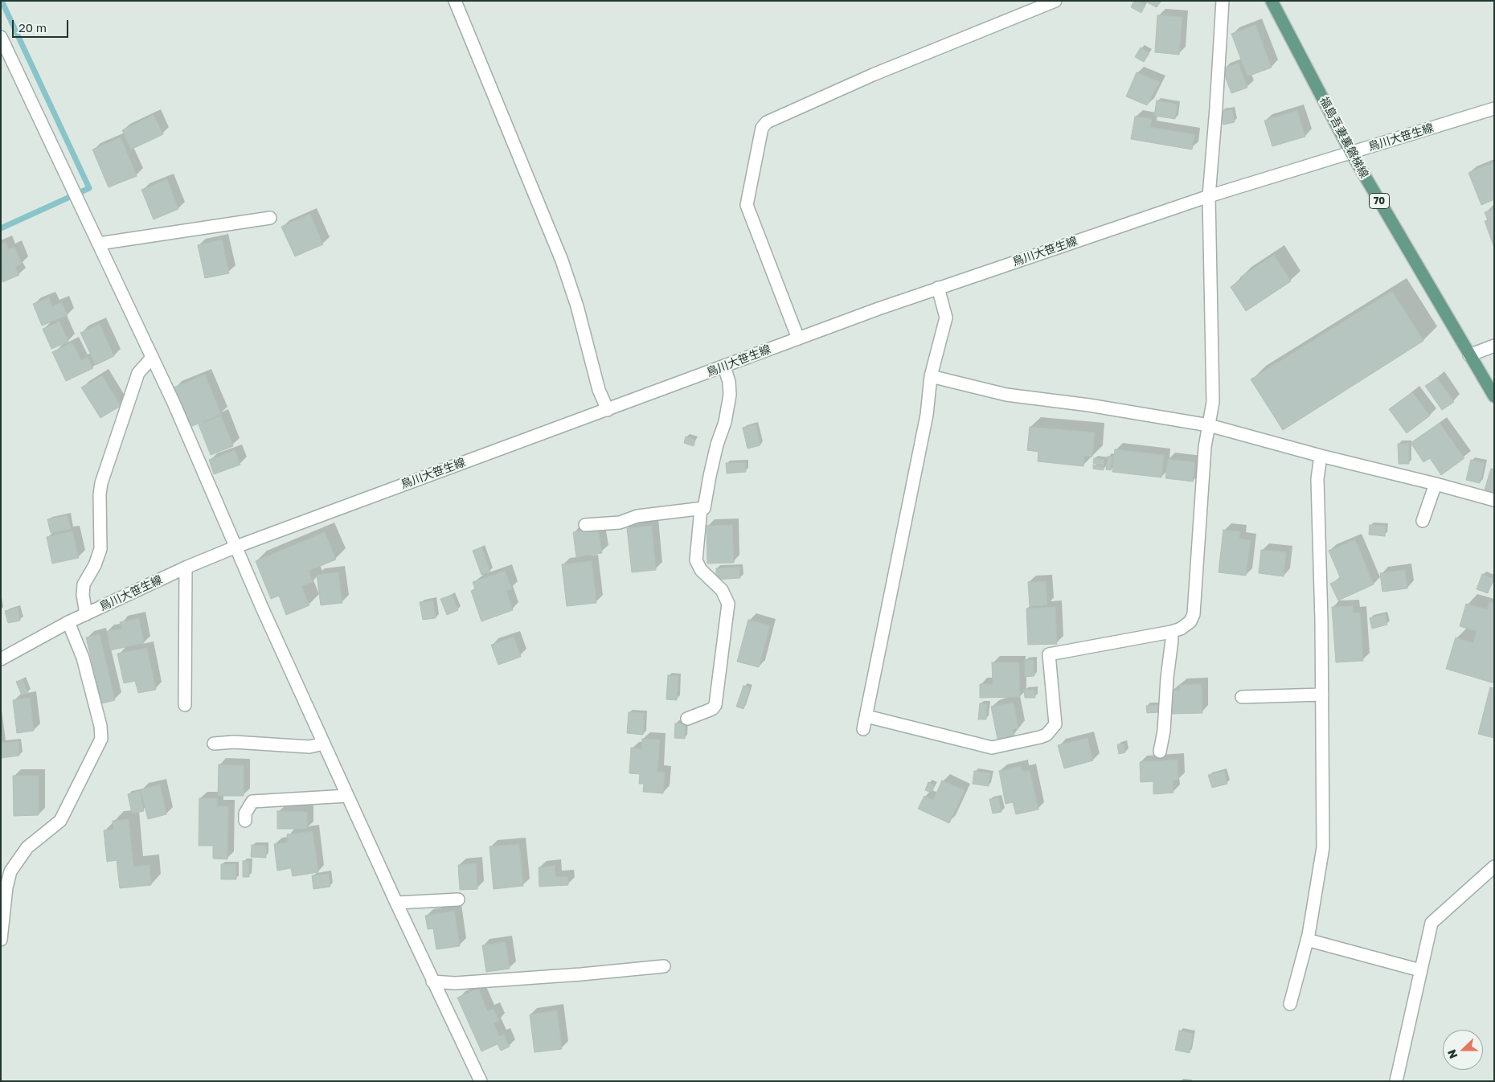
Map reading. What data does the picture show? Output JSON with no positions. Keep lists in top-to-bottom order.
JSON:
{
  "streets": {
    "main road": ["福島吾妻裏磐梯線", "70"],
    "street": ["鳥川大笹生線"]
  },
  "crossings": [
    ["福島吾妻裏磐梯線", "鳥川大笹生線"]
  ],
  "scale_bar": "20 m",
  "north": "left"
}
